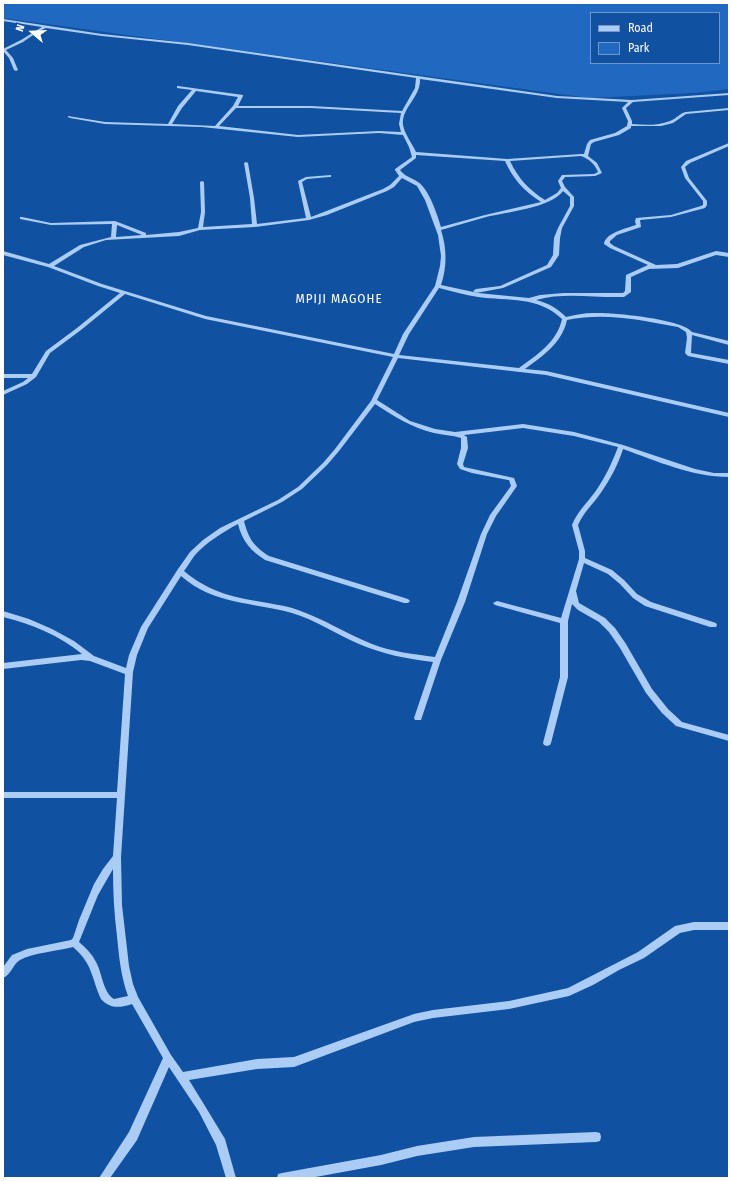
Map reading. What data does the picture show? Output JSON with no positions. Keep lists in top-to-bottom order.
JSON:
{
  "districts": ["MPIJI MAGOHE"],
  "legend": ["Road", "Park"],
  "north": "left"
}
